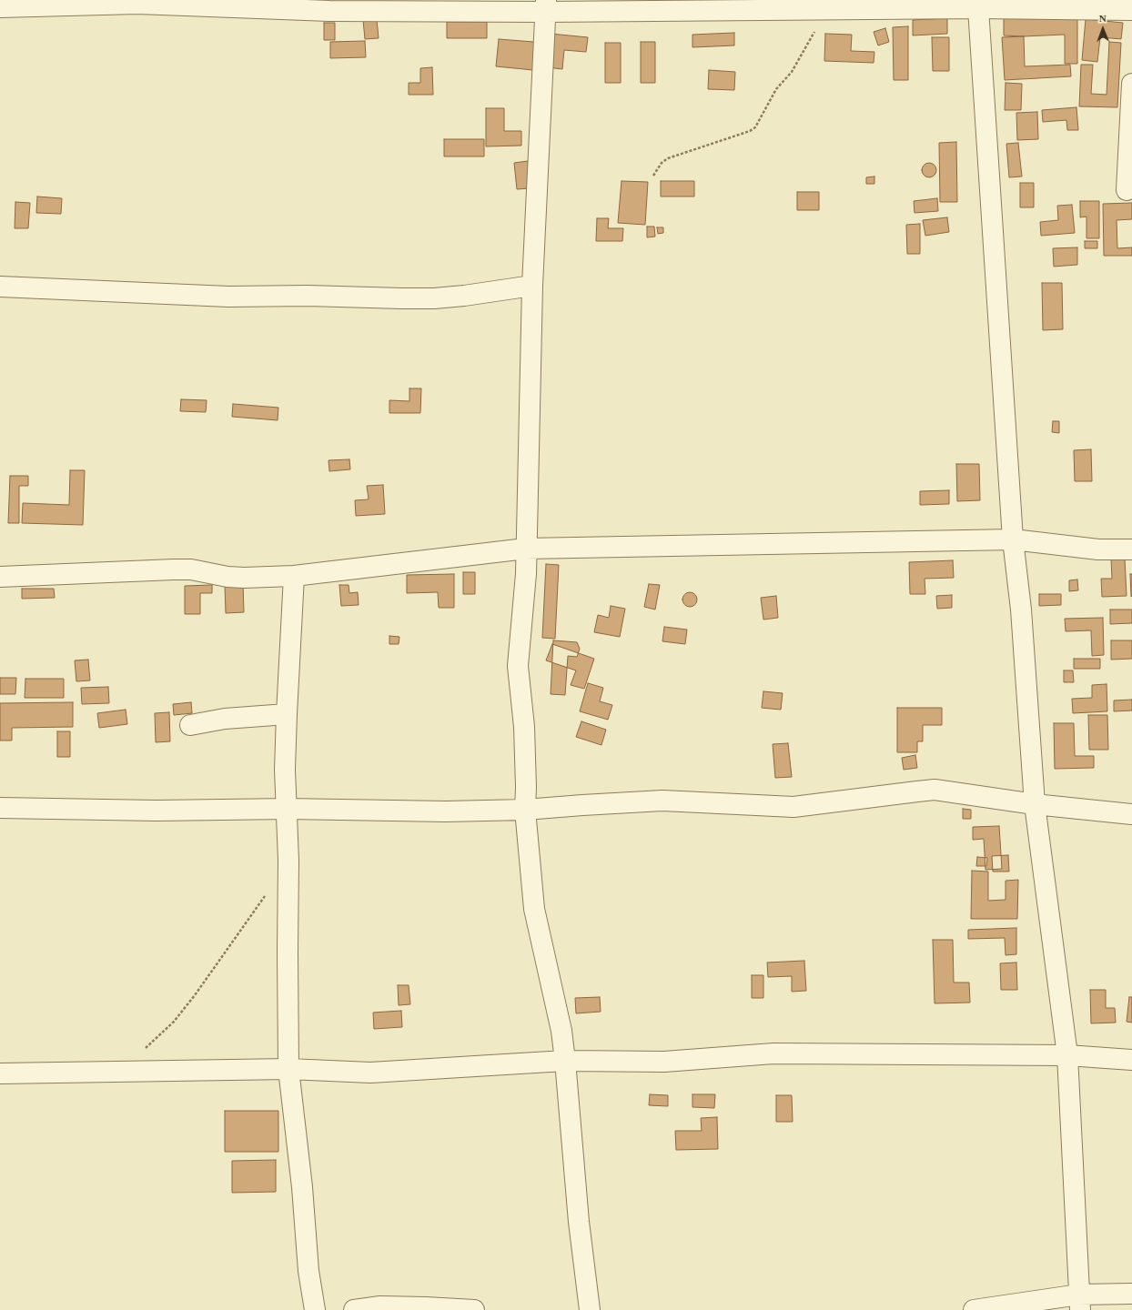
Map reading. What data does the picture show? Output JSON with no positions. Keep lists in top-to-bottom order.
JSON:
{
  "north": "top"
}
